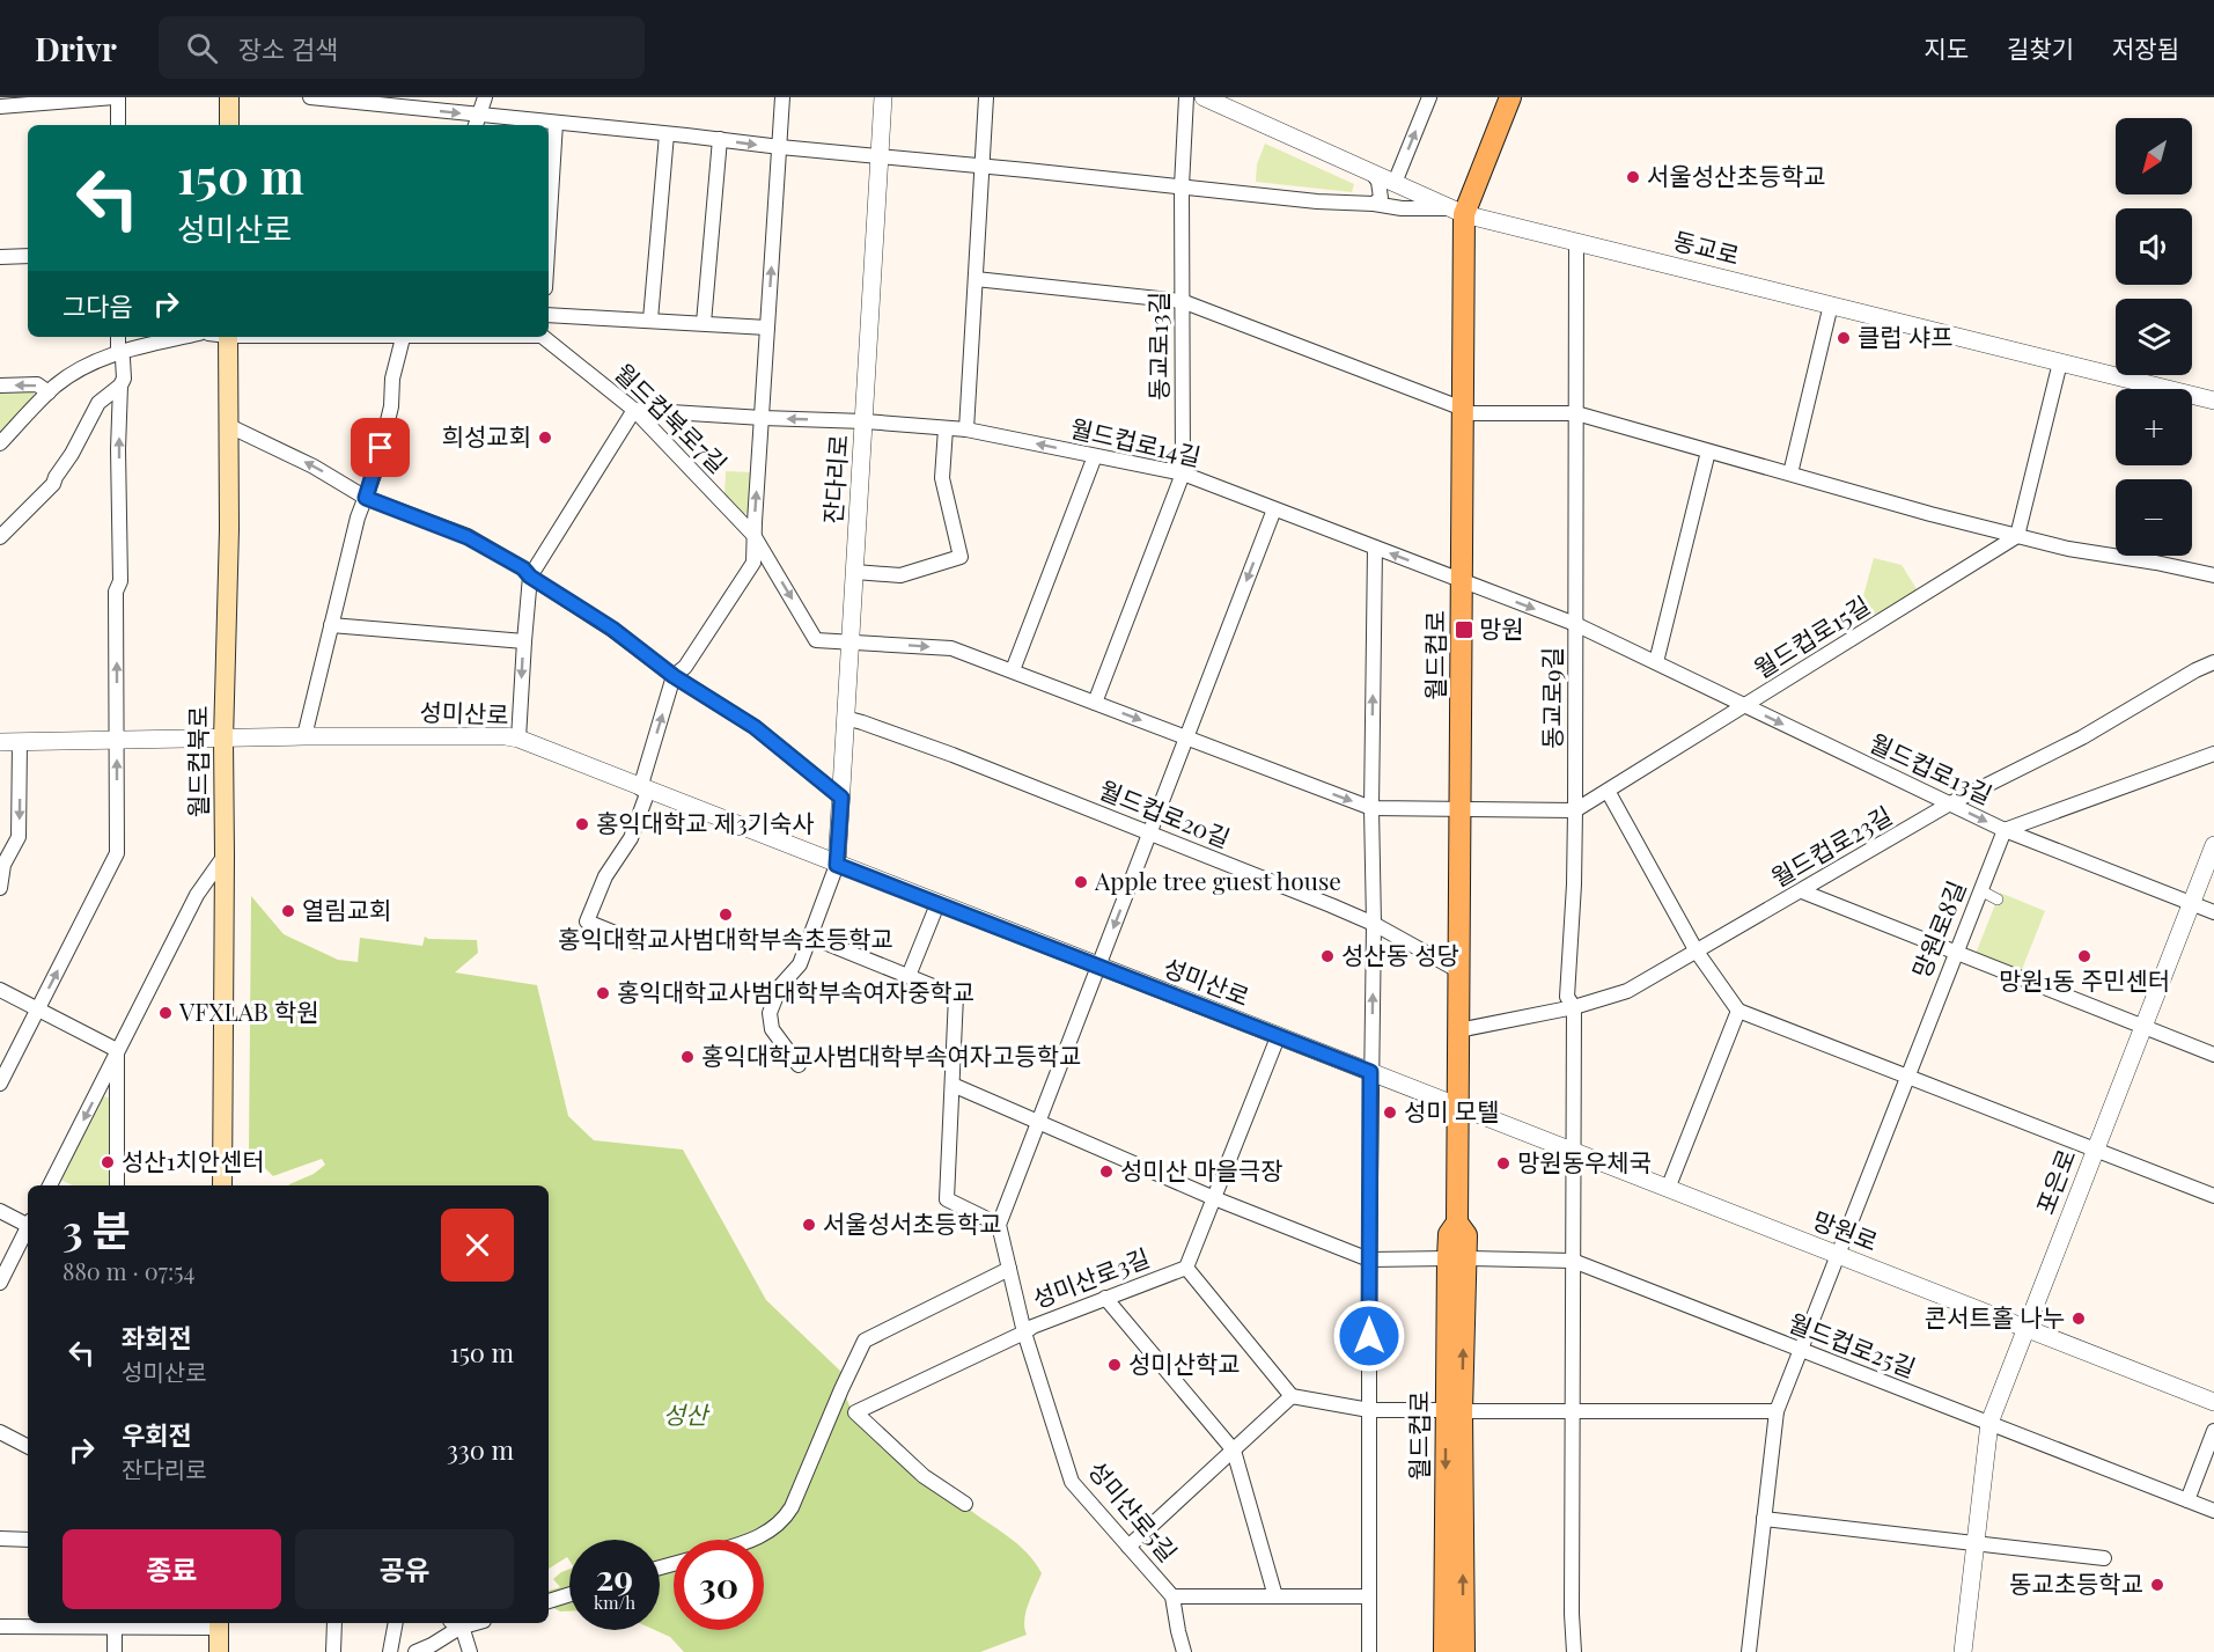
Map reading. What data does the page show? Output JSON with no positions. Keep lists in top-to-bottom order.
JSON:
{
  "streets": {
    "main road": ["월드컵로", "월드컵북로"],
    "street": [
      "동교로",
      "동교로13길",
      "월드컵북로7길",
      "월드컵로14길",
      "잔다리로",
      "월드컵로15길",
      "동교로9길",
      "성미산로",
      "월드컵로13길",
      "월드컵로20길",
      "월드컵로23길",
      "망원로8길",
      "포은로",
      "망원로",
      "성미산로3길",
      "월드컵로25길",
      "성미산로5길"
    ]
  },
  "crossings": [
    ["동교로", "월드컵로"],
    ["동교로", "동교로9길"],
    ["동교로13길", "월드컵로14길"],
    ["월드컵북로7길", "월드컵로14길"],
    ["월드컵북로7길", "잔다리로"],
    ["월드컵로14길", "잔다리로"],
    ["월드컵로14길", "월드컵로"],
    ["월드컵로14길", "월드컵로13길"],
    ["잔다리로", "성미산로"],
    ["잔다리로", "월드컵로20길"],
    ["월드컵로15길", "동교로9길"],
    ["월드컵로15길", "월드컵로13길"],
    ["월드컵로", "동교로9길"],
    ["월드컵로", "성미산로"],
    ["월드컵로", "월드컵로13길"],
    ["월드컵로", "월드컵로20길"],
    ["월드컵로", "월드컵로23길"],
    ["월드컵로", "망원로8길"],
    ["월드컵로", "망원로"],
    ["월드컵로", "월드컵로25길"],
    ["동교로9길", "월드컵로13길"],
    ["동교로9길", "월드컵로23길"],
    ["동교로9길", "망원로"],
    ["동교로9길", "월드컵로25길"],
    ["성미산로", "월드컵북로"],
    ["성미산로", "망원로"],
    ["성미산로", "성미산로3길"],
    ["월드컵로13길", "월드컵로23길"],
    ["월드컵로13길", "망원로8길"],
    ["월드컵로13길", "포은로"],
    ["망원로8길", "망원로"],
    ["망원로8길", "월드컵로25길"],
    ["포은로", "망원로"],
    ["포은로", "월드컵로25길"],
    ["성미산로3길", "성미산로5길"]
  ],
  "one_way": ["월드컵로14길", "월드컵로13길"],
  "parks": ["성산"],
  "places": {
    "other": [
      "서울성산초등학교",
      "클럽 샤프",
      "희성교회",
      "홍익대학교 제3기숙사",
      "Apple tree guest house",
      "열림교회",
      "홍익대학교사범대학부속초등학교",
      "성산동 성당",
      "망원1동 주민센터",
      "홍익대학교사범대학부속여자중학교",
      "VFXLAB 학원",
      "홍익대학교사범대학부속여자고등학교",
      "성미 모텔",
      "성산1치안센터",
      "망원동우체국",
      "성미산 마을극장",
      "서울성서초등학교",
      "콘서트홀 나누",
      "성미산학교",
      "동교초등학교"
    ],
    "transit": ["망원"]
  },
  "north": "bottom left",
  "page": {
    "header": "Drivr",
    "search": "장소 검색",
    "nav": ["지도", "길찾기", "저장됨"],
    "map_buttons": ["+", "−"],
    "turn": ["150 m", "성미산로"],
    "then": "그다음",
    "heading": ["3 분", "880 m · 07:54"],
    "list": [
      {
        "name": "좌회전",
        "note": "성미산로",
        "value": "150 m"
      },
      {
        "name": "우회전",
        "note": "잔다리로",
        "value": "330 m"
      }
    ],
    "buttons": ["종료", "공유"],
    "speed": "29 km/h",
    "limit": "30"
  }
}
